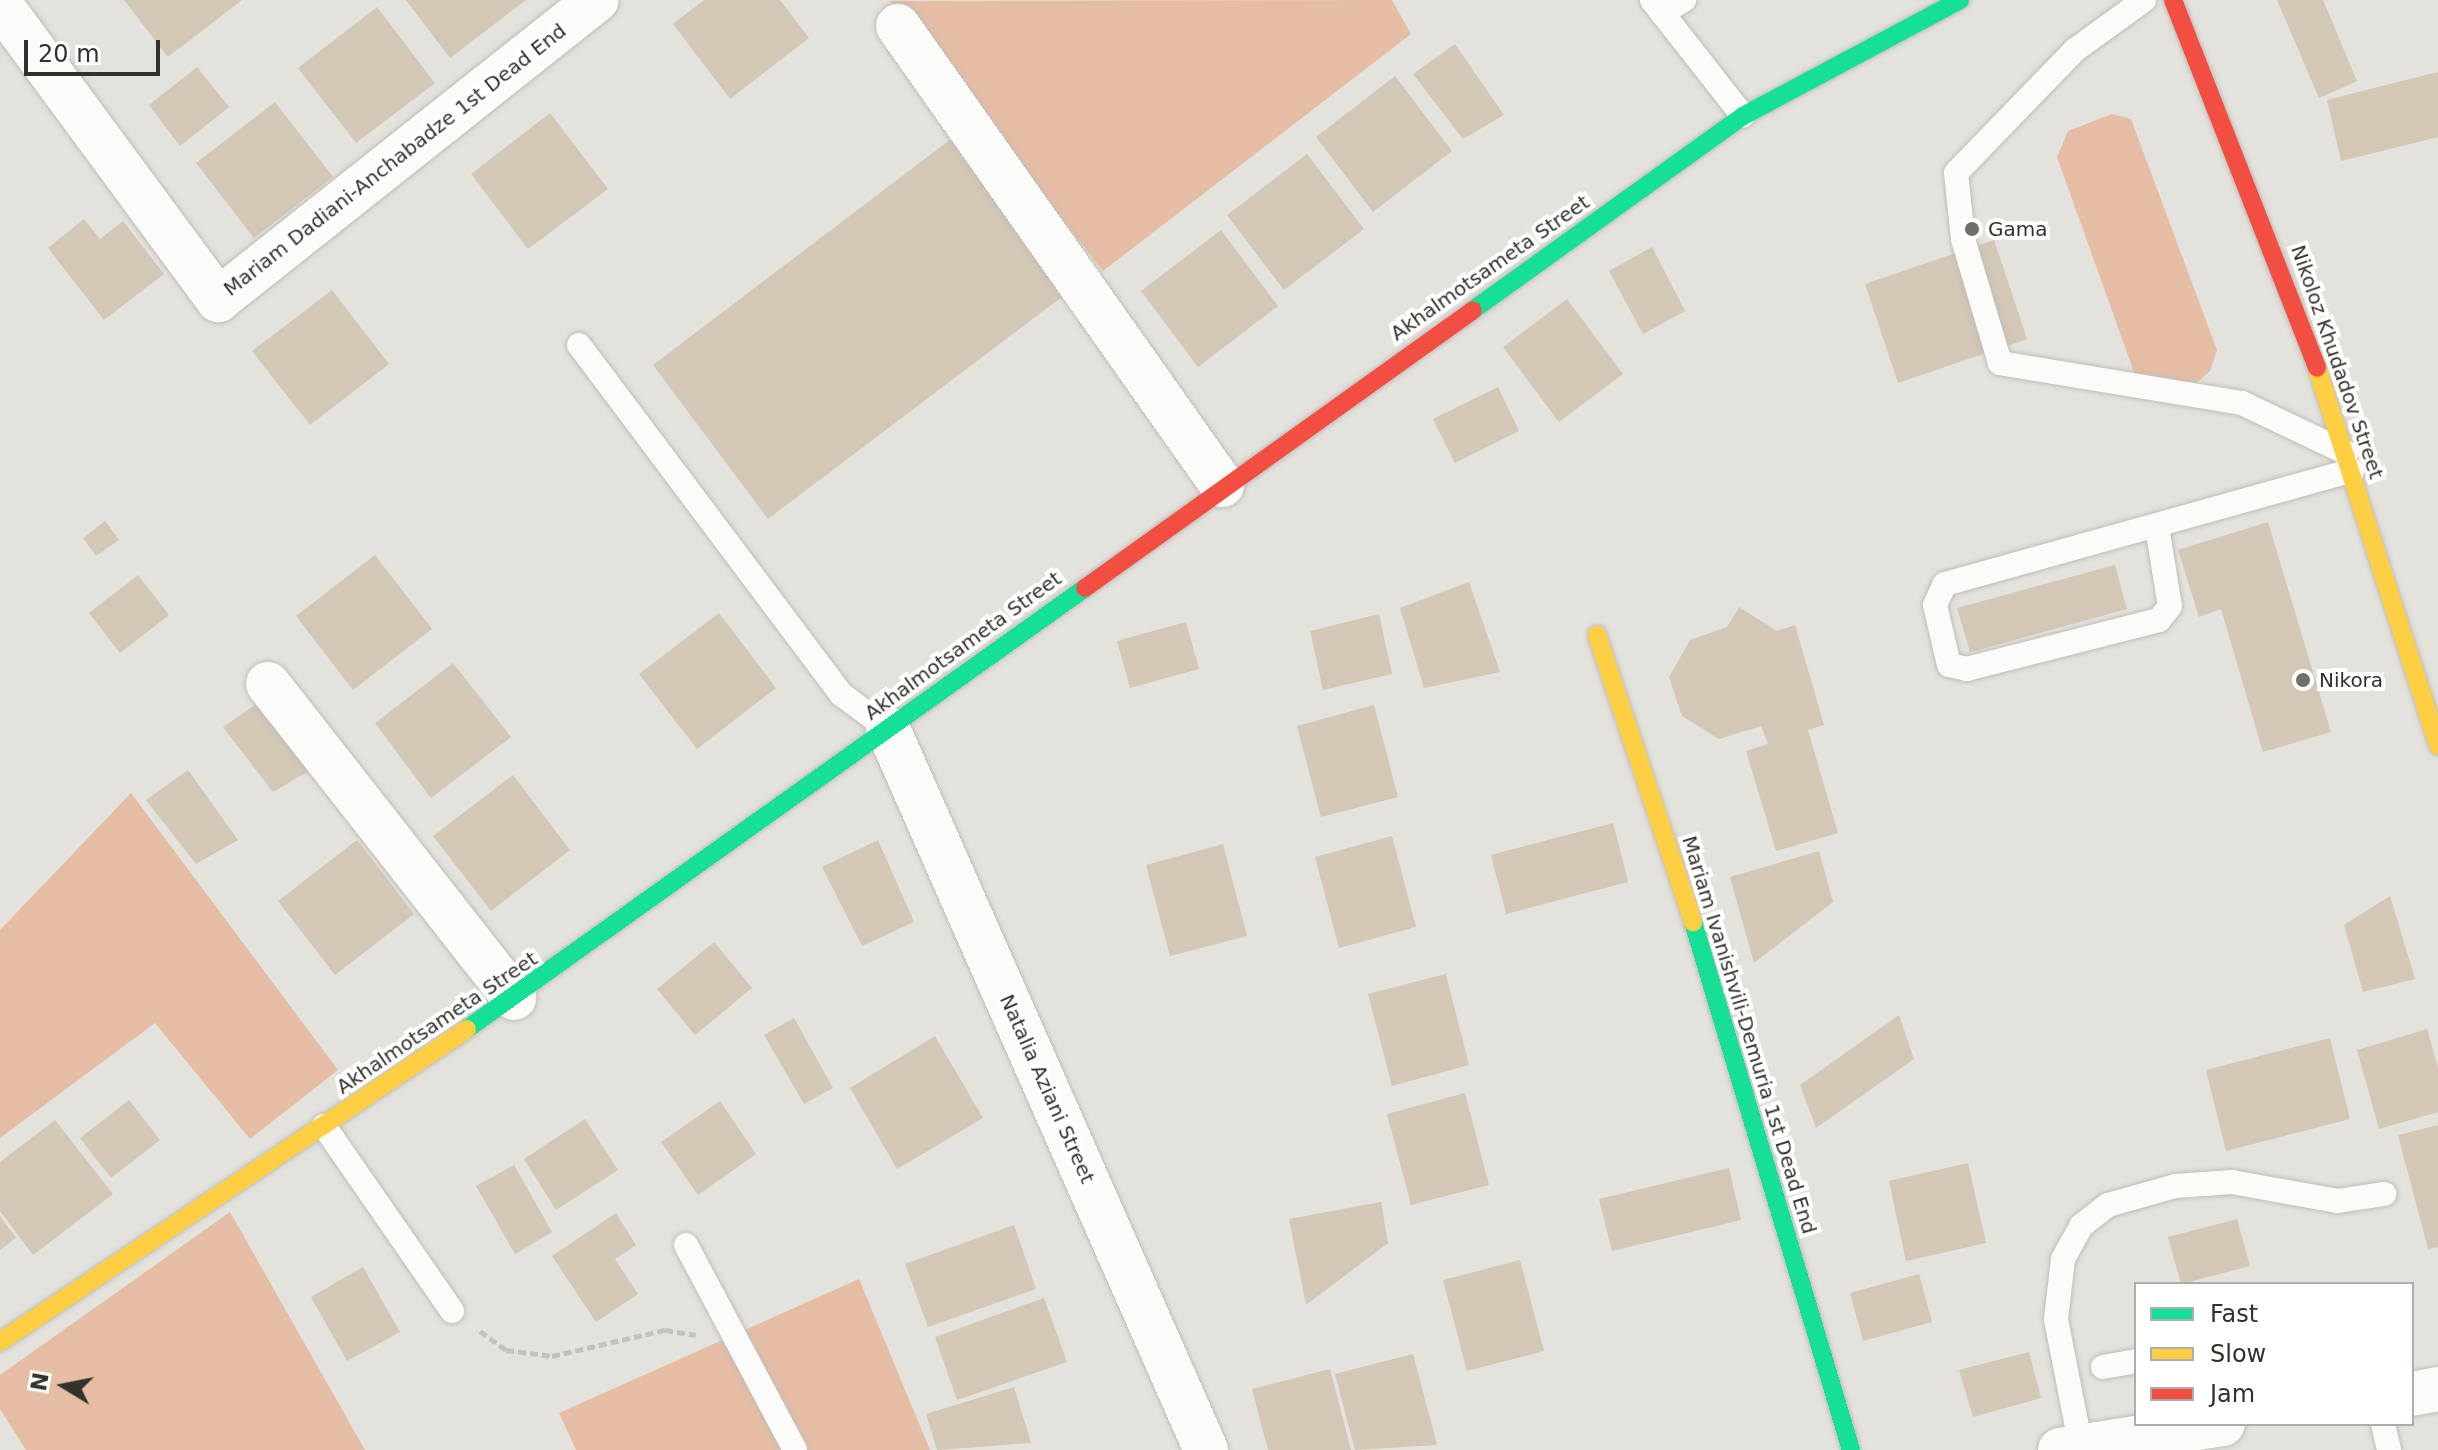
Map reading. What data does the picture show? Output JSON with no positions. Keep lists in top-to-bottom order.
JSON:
{
  "streets": {
    "street": [
      "Mariam Dadiani-Anchabadze 1st Dead End",
      "Akhalmotsameta Street",
      "Nikoloz Khudadov Street",
      "Mariam Ivanishvili-Demuria 1st Dead End",
      "Natalia Aziani Street"
    ]
  },
  "crossings": [
    ["Akhalmotsameta Street", "Natalia Aziani Street"]
  ],
  "places": ["Gama", "Nikora"],
  "legend": ["Fast", "Slow", "Jam"],
  "scale_bar": "20 m",
  "north": "left"
}
